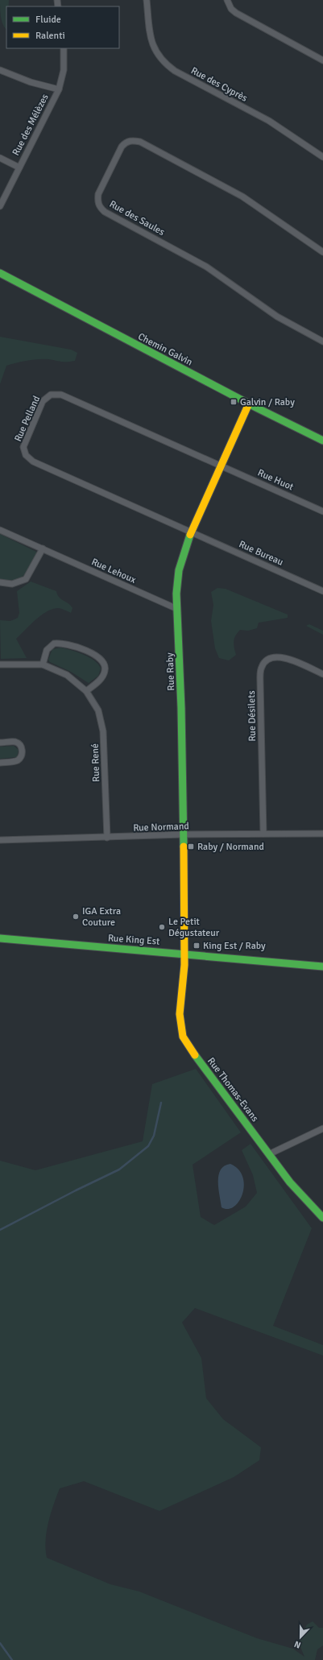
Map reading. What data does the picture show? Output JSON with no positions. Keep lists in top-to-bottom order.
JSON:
{
  "streets": {
    "street": [
      "Rue des Cyprès",
      "Rue des Mélèzes",
      "Rue des Saules",
      "Chemin Galvin",
      "Rue Pelland",
      "Rue Huot",
      "Rue Bureau",
      "Rue Lehoux",
      "Rue Raby",
      "Rue Désilets",
      "Rue René",
      "Rue Normand",
      "Rue King Est",
      "Rue Thomas-Evans"
    ]
  },
  "crossings": [
    ["Chemin Galvin", "Rue Raby"],
    ["Rue Pelland", "Rue Huot"],
    ["Rue Pelland", "Rue Bureau"],
    ["Rue Pelland", "Rue Raby"],
    ["Rue Huot", "Rue Raby"],
    ["Rue Bureau", "Rue Raby"],
    ["Rue Lehoux", "Rue Raby"],
    ["Rue Raby", "Rue Normand"],
    ["Rue Raby", "Rue King Est"],
    ["Rue Raby", "Rue Thomas-Evans"],
    ["Rue Désilets", "Rue Normand"],
    ["Rue René", "Rue Normand"],
    ["Rue King Est", "Rue Thomas-Evans"]
  ],
  "places": {
    "transit": ["Galvin / Raby", "Raby / Normand", "King Est / Raby"],
    "other": ["IGA Extra Couture", "Le Petit Dégustateur"]
  },
  "legend": ["Fluide", "Ralenti"],
  "north": "bottom"
}
